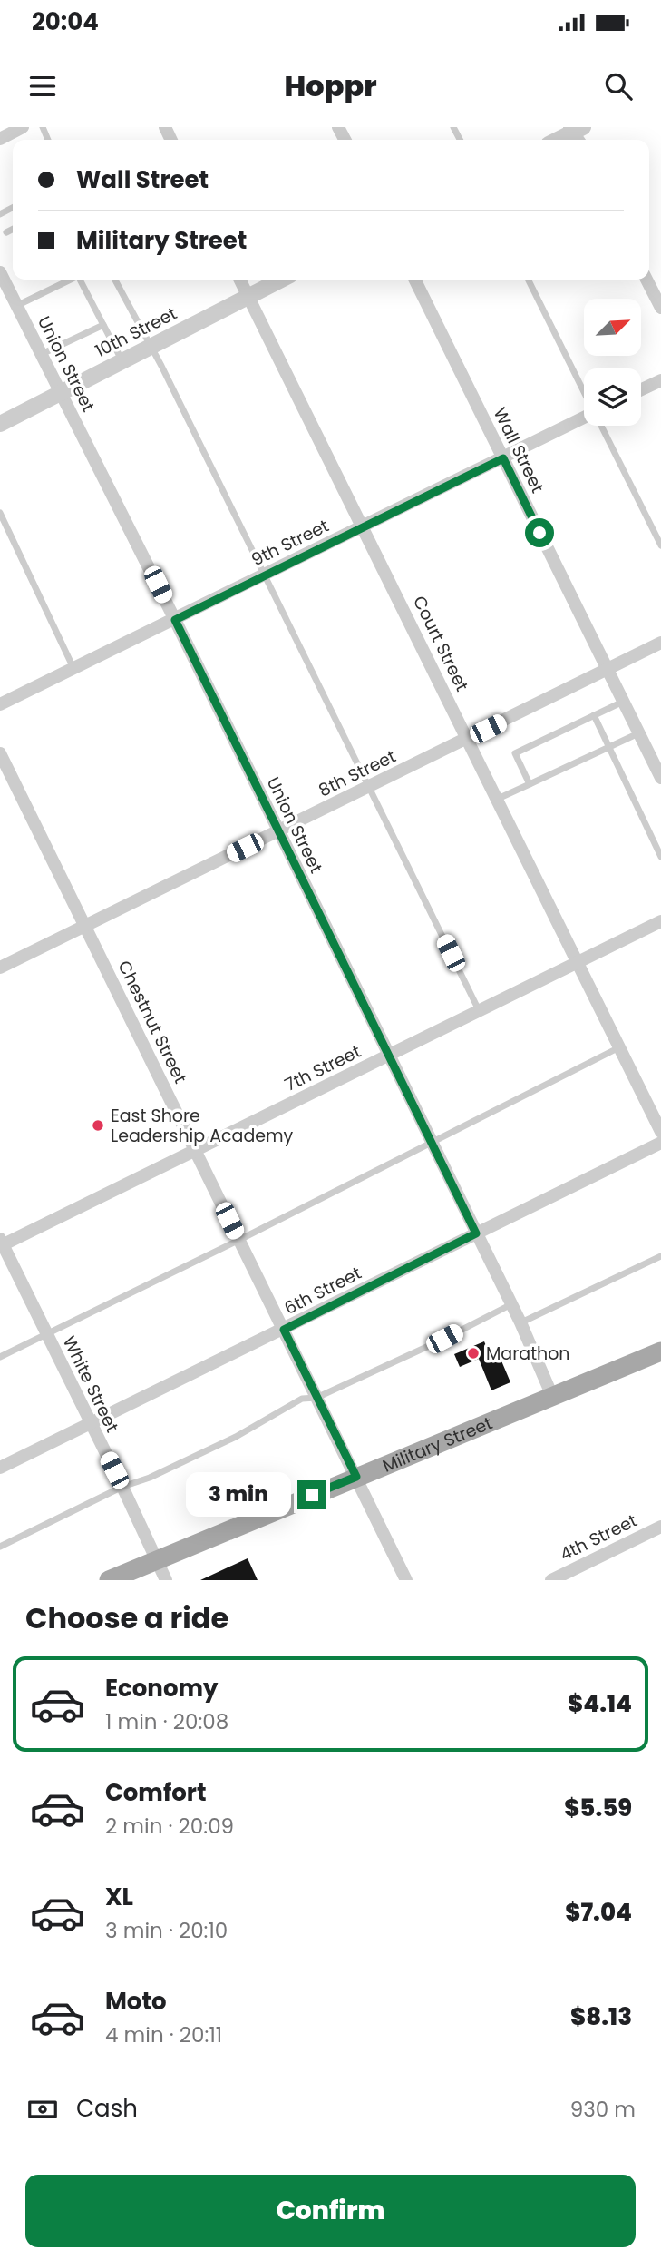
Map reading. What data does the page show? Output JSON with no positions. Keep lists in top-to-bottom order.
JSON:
{
  "streets": {
    "main road": ["Military Street"],
    "street": [
      "10th Street",
      "Union Street",
      "Wall Street",
      "9th Street",
      "Court Street",
      "8th Street",
      "Chestnut Street",
      "7th Street",
      "6th Street",
      "White Street",
      "4th Street"
    ]
  },
  "crossings": [
    ["10th Street", "Union Street"],
    ["10th Street", "Court Street"],
    ["Union Street", "9th Street"],
    ["Union Street", "8th Street"],
    ["Union Street", "7th Street"],
    ["Union Street", "6th Street"],
    ["Union Street", "Military Street"],
    ["Wall Street", "9th Street"],
    ["Wall Street", "8th Street"],
    ["9th Street", "Court Street"],
    ["Court Street", "8th Street"],
    ["Court Street", "7th Street"],
    ["8th Street", "Chestnut Street"],
    ["Chestnut Street", "7th Street"],
    ["Chestnut Street", "6th Street"],
    ["Chestnut Street", "Military Street"],
    ["7th Street", "White Street"],
    ["6th Street", "White Street"],
    ["White Street", "Military Street"]
  ],
  "places": ["East Shore Leadership Academy", "Marathon"],
  "north": "top right",
  "page": {
    "status": "20:04",
    "header": "Hoppr",
    "banner": ["Wall Street", "Military Street"],
    "bubble": "3 min",
    "heading": "Choose a ride",
    "list": [
      {
        "name": "Economy",
        "note": "1 min · 20:08",
        "value": "$4.14"
      },
      {
        "name": "Comfort",
        "note": "2 min · 20:09",
        "value": "$5.59"
      },
      {
        "name": "XL",
        "note": "3 min · 20:10",
        "value": "$7.04"
      },
      {
        "name": "Moto",
        "note": "4 min · 20:11",
        "value": "$8.13"
      }
    ],
    "pay": ["Cash", "930 m"],
    "buttons": "Confirm"
  }
}
